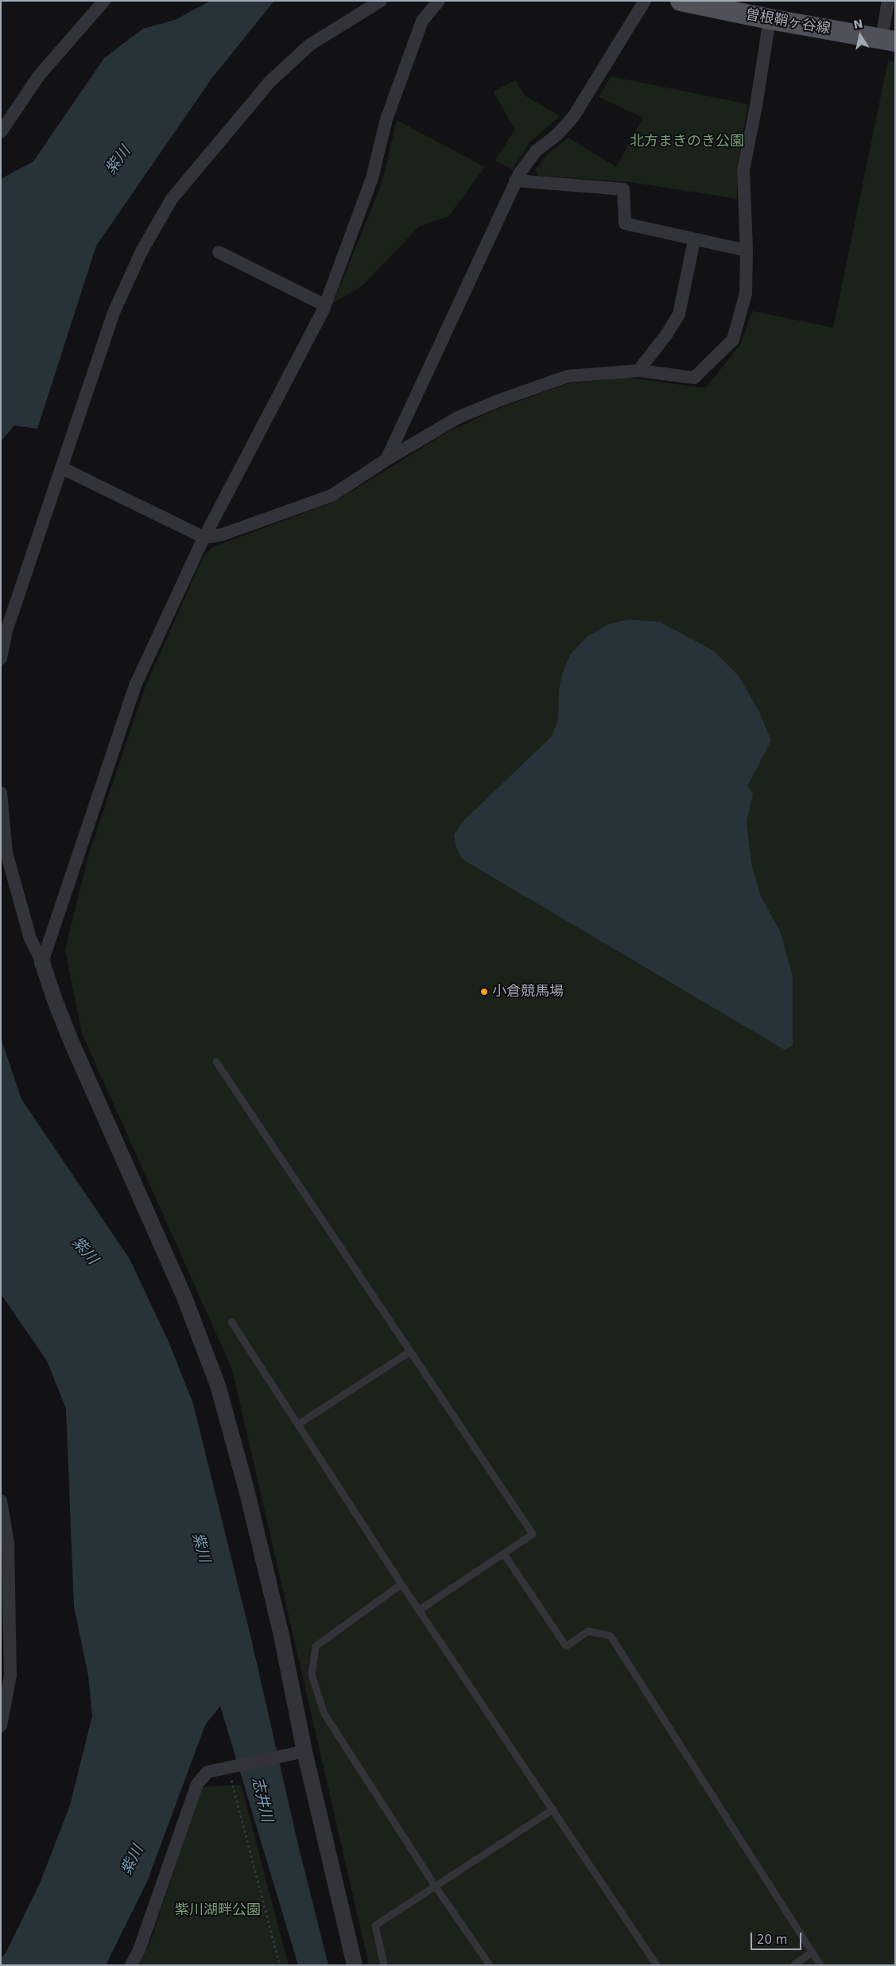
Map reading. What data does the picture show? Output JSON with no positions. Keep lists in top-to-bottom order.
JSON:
{
  "streets": {
    "main road": ["曽根鞘ヶ谷線"]
  },
  "water": ["紫川", "志井川"],
  "parks": ["北方まきのき公園", "紫川湖畔公園"],
  "places": ["小倉競馬場"],
  "scale_bar": "20 m",
  "north": "top"
}
